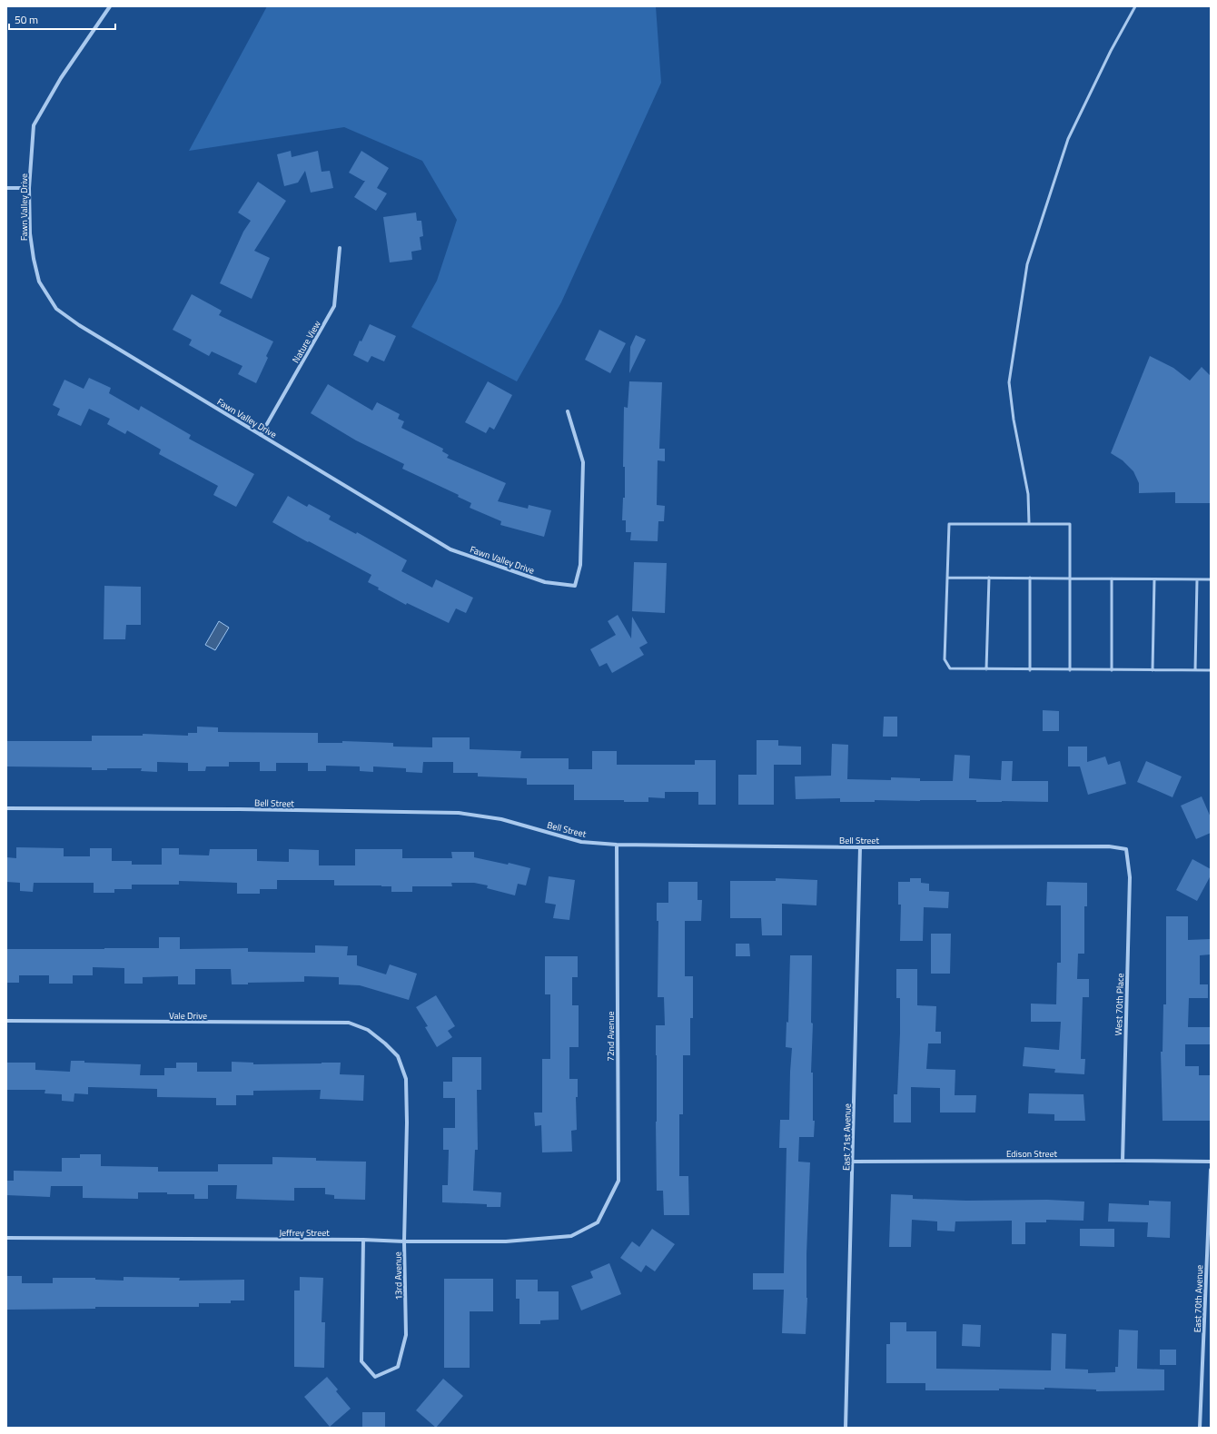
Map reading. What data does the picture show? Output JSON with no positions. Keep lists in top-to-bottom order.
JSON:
{
  "streets": {
    "street": [
      "Fawn Valley Drive",
      "Nature View",
      "Bell Street",
      "West 70th Place",
      "Vale Drive",
      "72nd Avenue",
      "East 71st Avenue",
      "Edison Street",
      "Jeffrey Street",
      "13rd Avenue",
      "East 70th Avenue"
    ]
  },
  "crossings": [
    ["Fawn Valley Drive", "Nature View"],
    ["Bell Street", "West 70th Place"],
    ["Bell Street", "72nd Avenue"],
    ["Bell Street", "East 71st Avenue"],
    ["West 70th Place", "Edison Street"],
    ["Vale Drive", "13rd Avenue"],
    ["72nd Avenue", "Jeffrey Street"],
    ["East 71st Avenue", "Edison Street"],
    ["Jeffrey Street", "13rd Avenue"]
  ],
  "scale_bar": "50 m"
}
